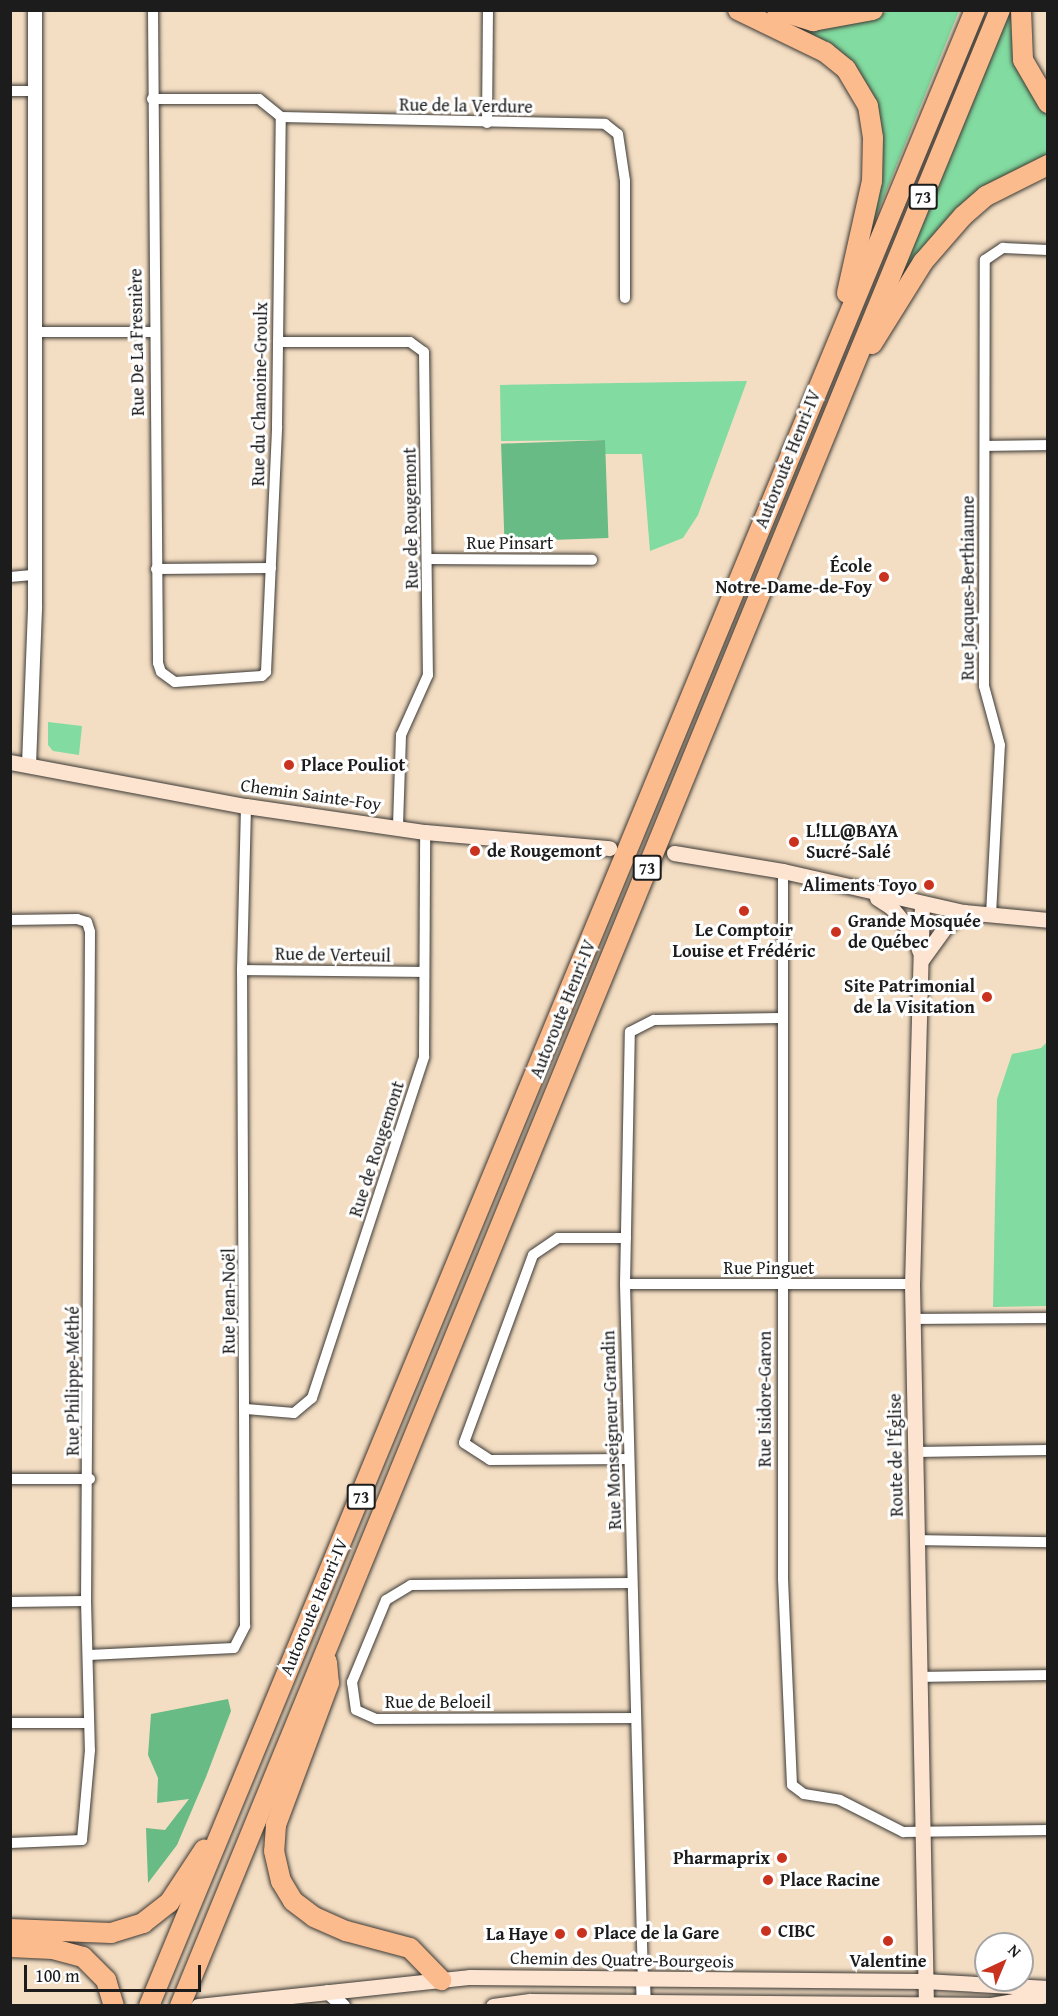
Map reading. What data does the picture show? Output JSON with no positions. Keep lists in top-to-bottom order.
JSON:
{
  "streets": {
    "highway": ["73", "Autoroute Henri-IV"],
    "main road": ["Chemin Sainte-Foy", "Route de l'Église", "Chemin des Quatre-Bourgeois"],
    "street": [
      "Rue de la Verdure",
      "Rue De La Fresnière",
      "Rue du Chanoine-Groulx",
      "Rue de Rougemont",
      "Rue Pinsart",
      "Rue Jacques-Berthiaume",
      "Rue de Verteuil",
      "Rue Pinguet",
      "Rue Jean-Noël",
      "Rue Philippe-Méthé",
      "Rue Isidore-Garon",
      "Rue Monseigneur-Grandin",
      "Rue de Beloeil"
    ]
  },
  "crossings": [
    ["Rue de la Verdure", "Rue du Chanoine-Groulx"],
    ["Rue De La Fresnière", "Rue du Chanoine-Groulx"],
    ["Rue du Chanoine-Groulx", "Rue de Rougemont"],
    ["Rue de Rougemont", "Rue Pinsart"],
    ["Rue de Rougemont", "Chemin Sainte-Foy"],
    ["Rue de Rougemont", "Rue de Verteuil"],
    ["Rue de Rougemont", "Rue Jean-Noël"],
    ["Chemin Sainte-Foy", "Rue Jean-Noël"],
    ["Rue de Verteuil", "Rue Jean-Noël"],
    ["Rue Pinguet", "Rue Isidore-Garon"],
    ["Rue Pinguet", "Rue Monseigneur-Grandin"],
    ["Rue Pinguet", "Route de l'Église"],
    ["Rue Jean-Noël", "Rue Philippe-Méthé"],
    ["Rue Isidore-Garon", "Rue Monseigneur-Grandin"],
    ["Rue Isidore-Garon", "Route de l'Église"],
    ["Rue Monseigneur-Grandin", "Rue de Beloeil"],
    ["Rue Monseigneur-Grandin", "Chemin des Quatre-Bourgeois"],
    ["Route de l'Église", "Chemin des Quatre-Bourgeois"]
  ],
  "places": [
    "École Notre-Dame-de-Foy",
    "Place Pouliot",
    "L!LL@BAYA Sucré-Salé",
    "de Rougemont",
    "Aliments Toyo",
    "Le Comptoir Louise et Frédéric",
    "Grande Mosquée de Québec",
    "Site Patrimonial de la Visitation",
    "Pharmaprix",
    "Place Racine",
    "CIBC",
    "Place de la Gare",
    "La Haye",
    "Valentine"
  ],
  "scale_bar": "100 m",
  "north": "top right"
}
